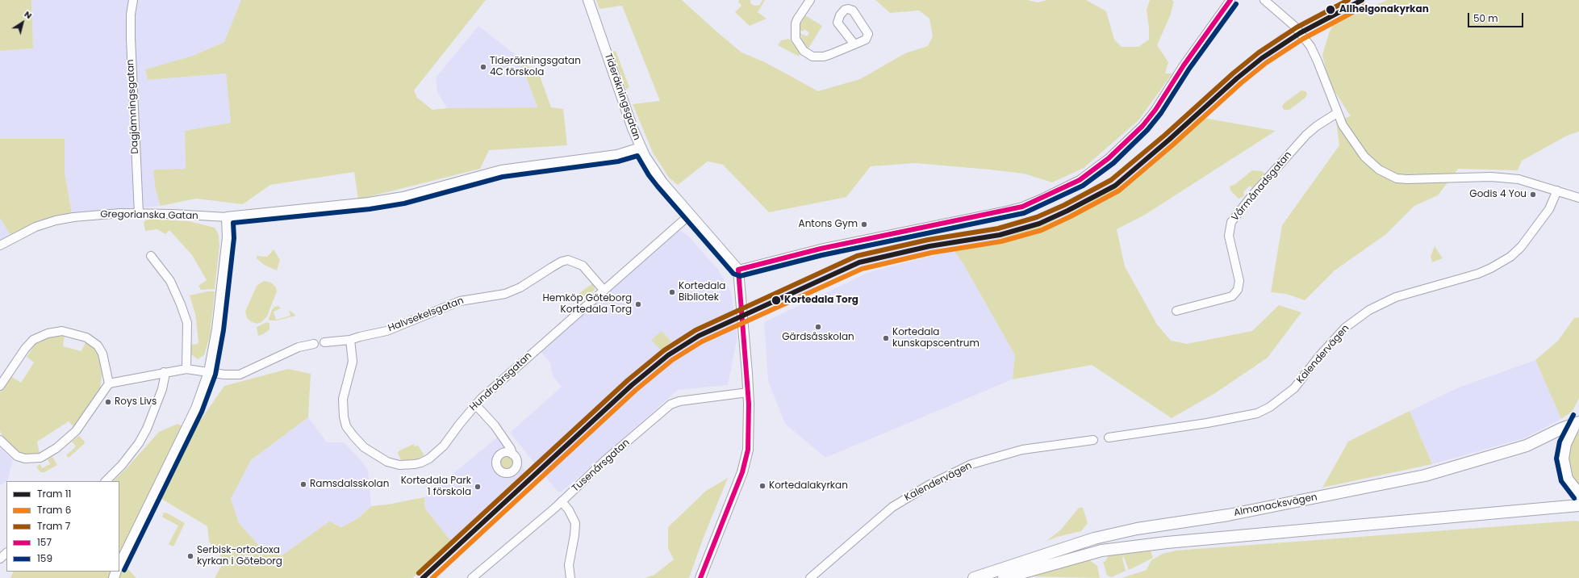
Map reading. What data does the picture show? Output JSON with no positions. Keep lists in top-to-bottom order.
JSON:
{
  "streets": {
    "main road": ["Almanacksvägen"],
    "street": [
      "Tideräkningsgatan",
      "Dagjämningsgatan",
      "Vårmånadsgatan",
      "Gregorianska Gatan",
      "Halvsekelsgatan",
      "Kalendervägen",
      "Hundraårsgatan",
      "Tusenårsgatan"
    ]
  },
  "crossings": [
    ["Tideräkningsgatan", "Hundraårsgatan"],
    ["Dagjämningsgatan", "Gregorianska Gatan"],
    ["Halvsekelsgatan", "Hundraårsgatan"]
  ],
  "places": [
    "Allhelgonakyrkan",
    "Tideräkningsgatan 4C förskola",
    "Godis 4 You",
    "Antons Gym",
    "Kortedala Bibliotek",
    "Kortedala Torg",
    "Hemköp Göteborg Kortedala Torg",
    "Gärdsåsskolan",
    "Kortedala kunskapscentrum",
    "Roys Livs",
    "Ramsdalsskolan",
    "Kortedalakyrkan",
    "Kortedala Park 1 förskola",
    "Serbisk-ortodoxa kyrkan i Göteborg"
  ],
  "lines": [
    "tram line 11",
    "tram line 7",
    "transit line 157",
    "transit line 159",
    "tram line 6"
  ],
  "legend": [
    "Tram 11",
    "Tram 6",
    "Tram 7",
    "157",
    "159"
  ],
  "scale_bar": "50 m",
  "north": "top right"
}
